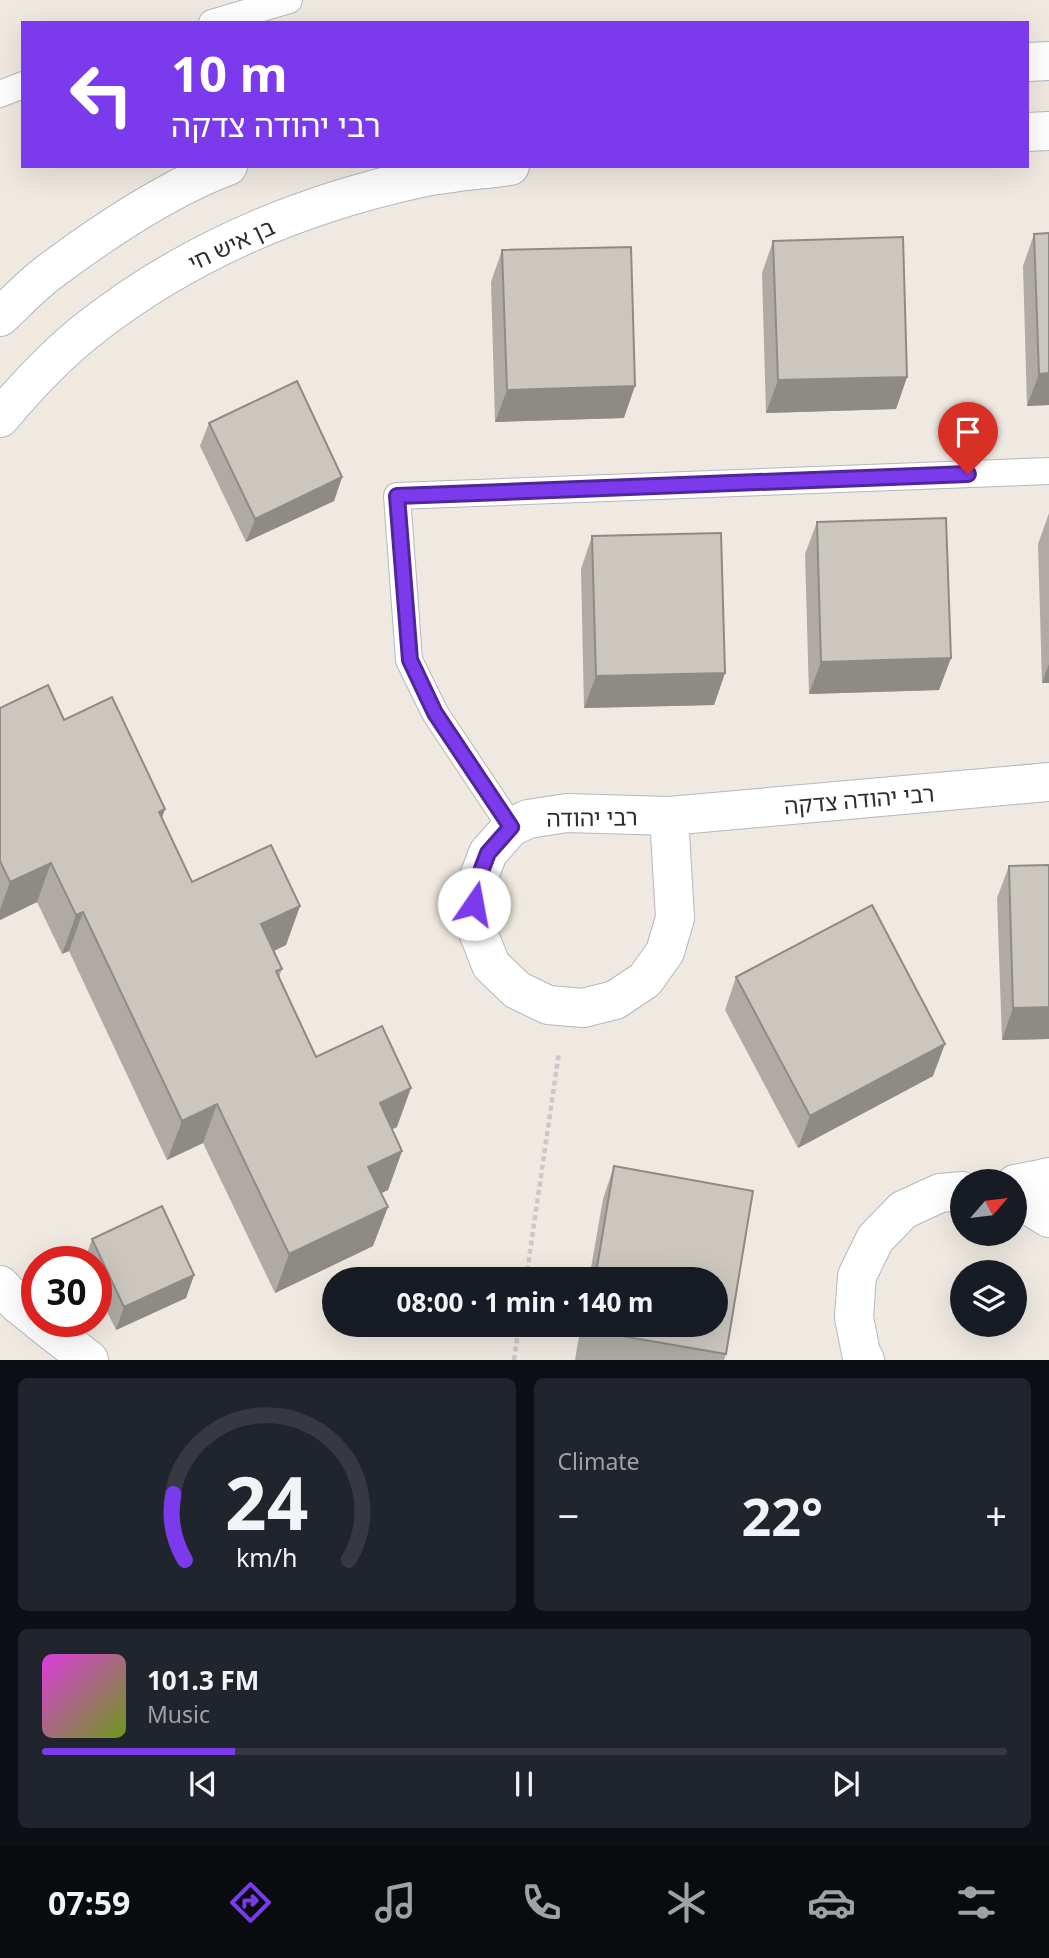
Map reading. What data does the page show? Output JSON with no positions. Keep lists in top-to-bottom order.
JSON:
{
  "streets": {
    "street": ["בן איש חי", "רבי יהודה צדקה", "רבי יהודה"]
  },
  "crossings": [
    ["רבי יהודה צדקה", "רבי יהודה"]
  ],
  "north": "top right",
  "page": {
    "turn": ["10 m", "רבי יהודה צדקה"],
    "limit": "30",
    "trip": "08:00 · 1 min · 140 m",
    "tile": "Climate",
    "heat": ["−", "22°", "+"],
    "song": ["101.3 FM", "Music"],
    "tabs": "07:59",
    "gauge": ["24", "km/h"]
  }
}
